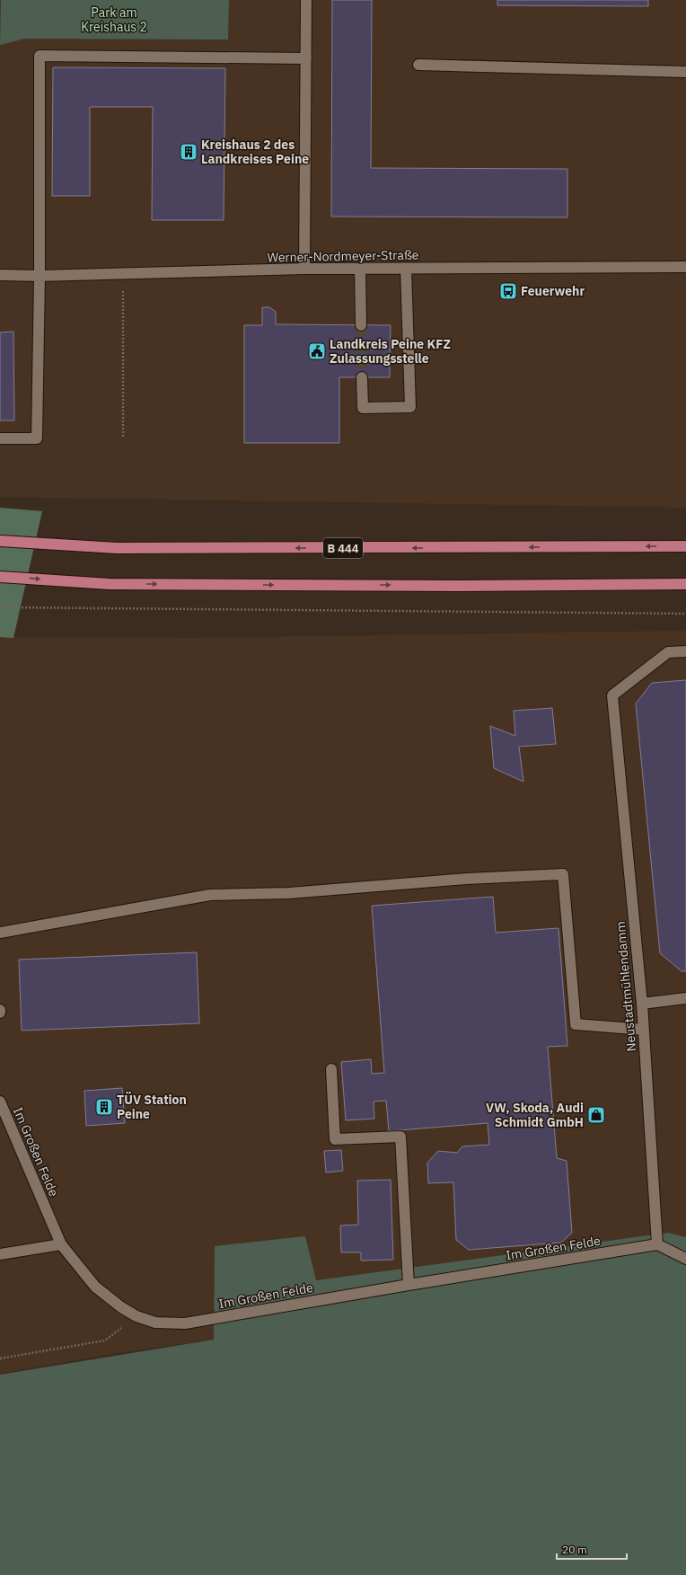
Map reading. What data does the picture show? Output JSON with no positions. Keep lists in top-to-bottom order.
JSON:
{
  "streets": {
    "highway": ["B 444"],
    "street": ["Werner-Nordmeyer-Straße", "Neustadtmühlendamm", "Im Großen Felde"]
  },
  "crossings": [
    ["Neustadtmühlendamm", "Im Großen Felde"]
  ],
  "parks": ["Park am Kreishaus 2"],
  "places": {
    "building": ["Kreishaus 2 des Landkreises Peine", "TÜV Station Peine"],
    "bus stop": ["Feuerwehr"],
    "public building": ["Landkreis Peine KFZ Zulassungsstelle"],
    "shop": ["VW, Skoda, Audi Schmidt GmbH"]
  },
  "scale_bar": "20 m"
}
